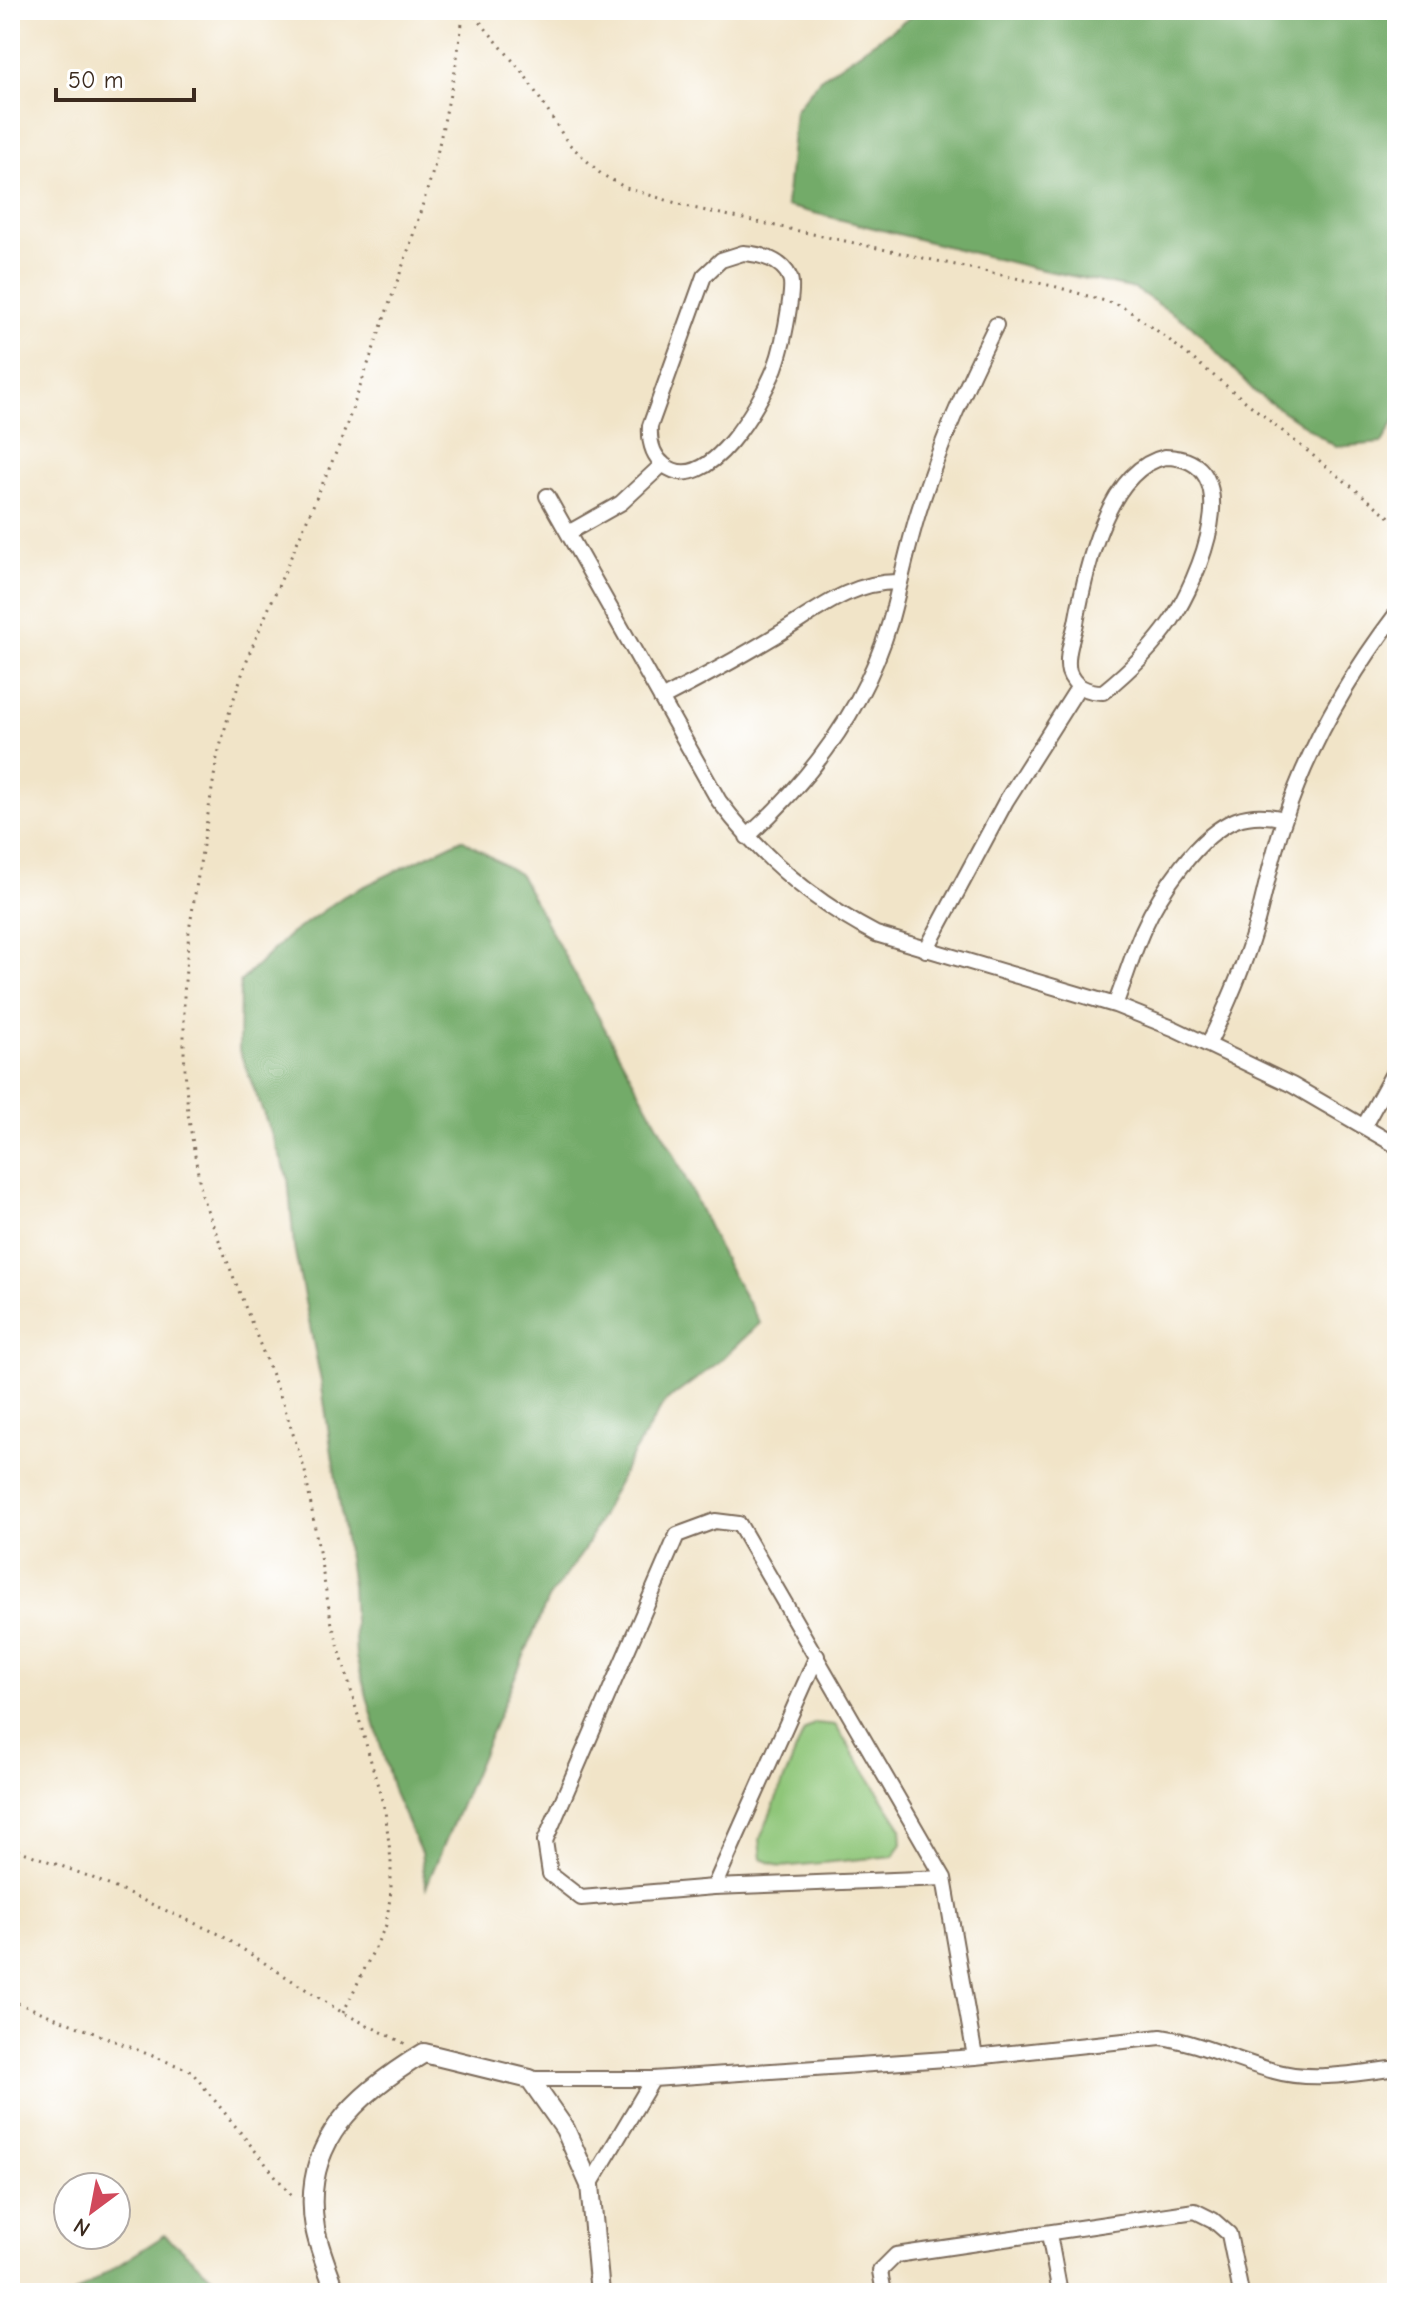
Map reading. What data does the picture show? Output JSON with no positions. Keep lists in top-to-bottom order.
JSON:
{
  "scale_bar": "50 m",
  "north": "bottom left"
}
